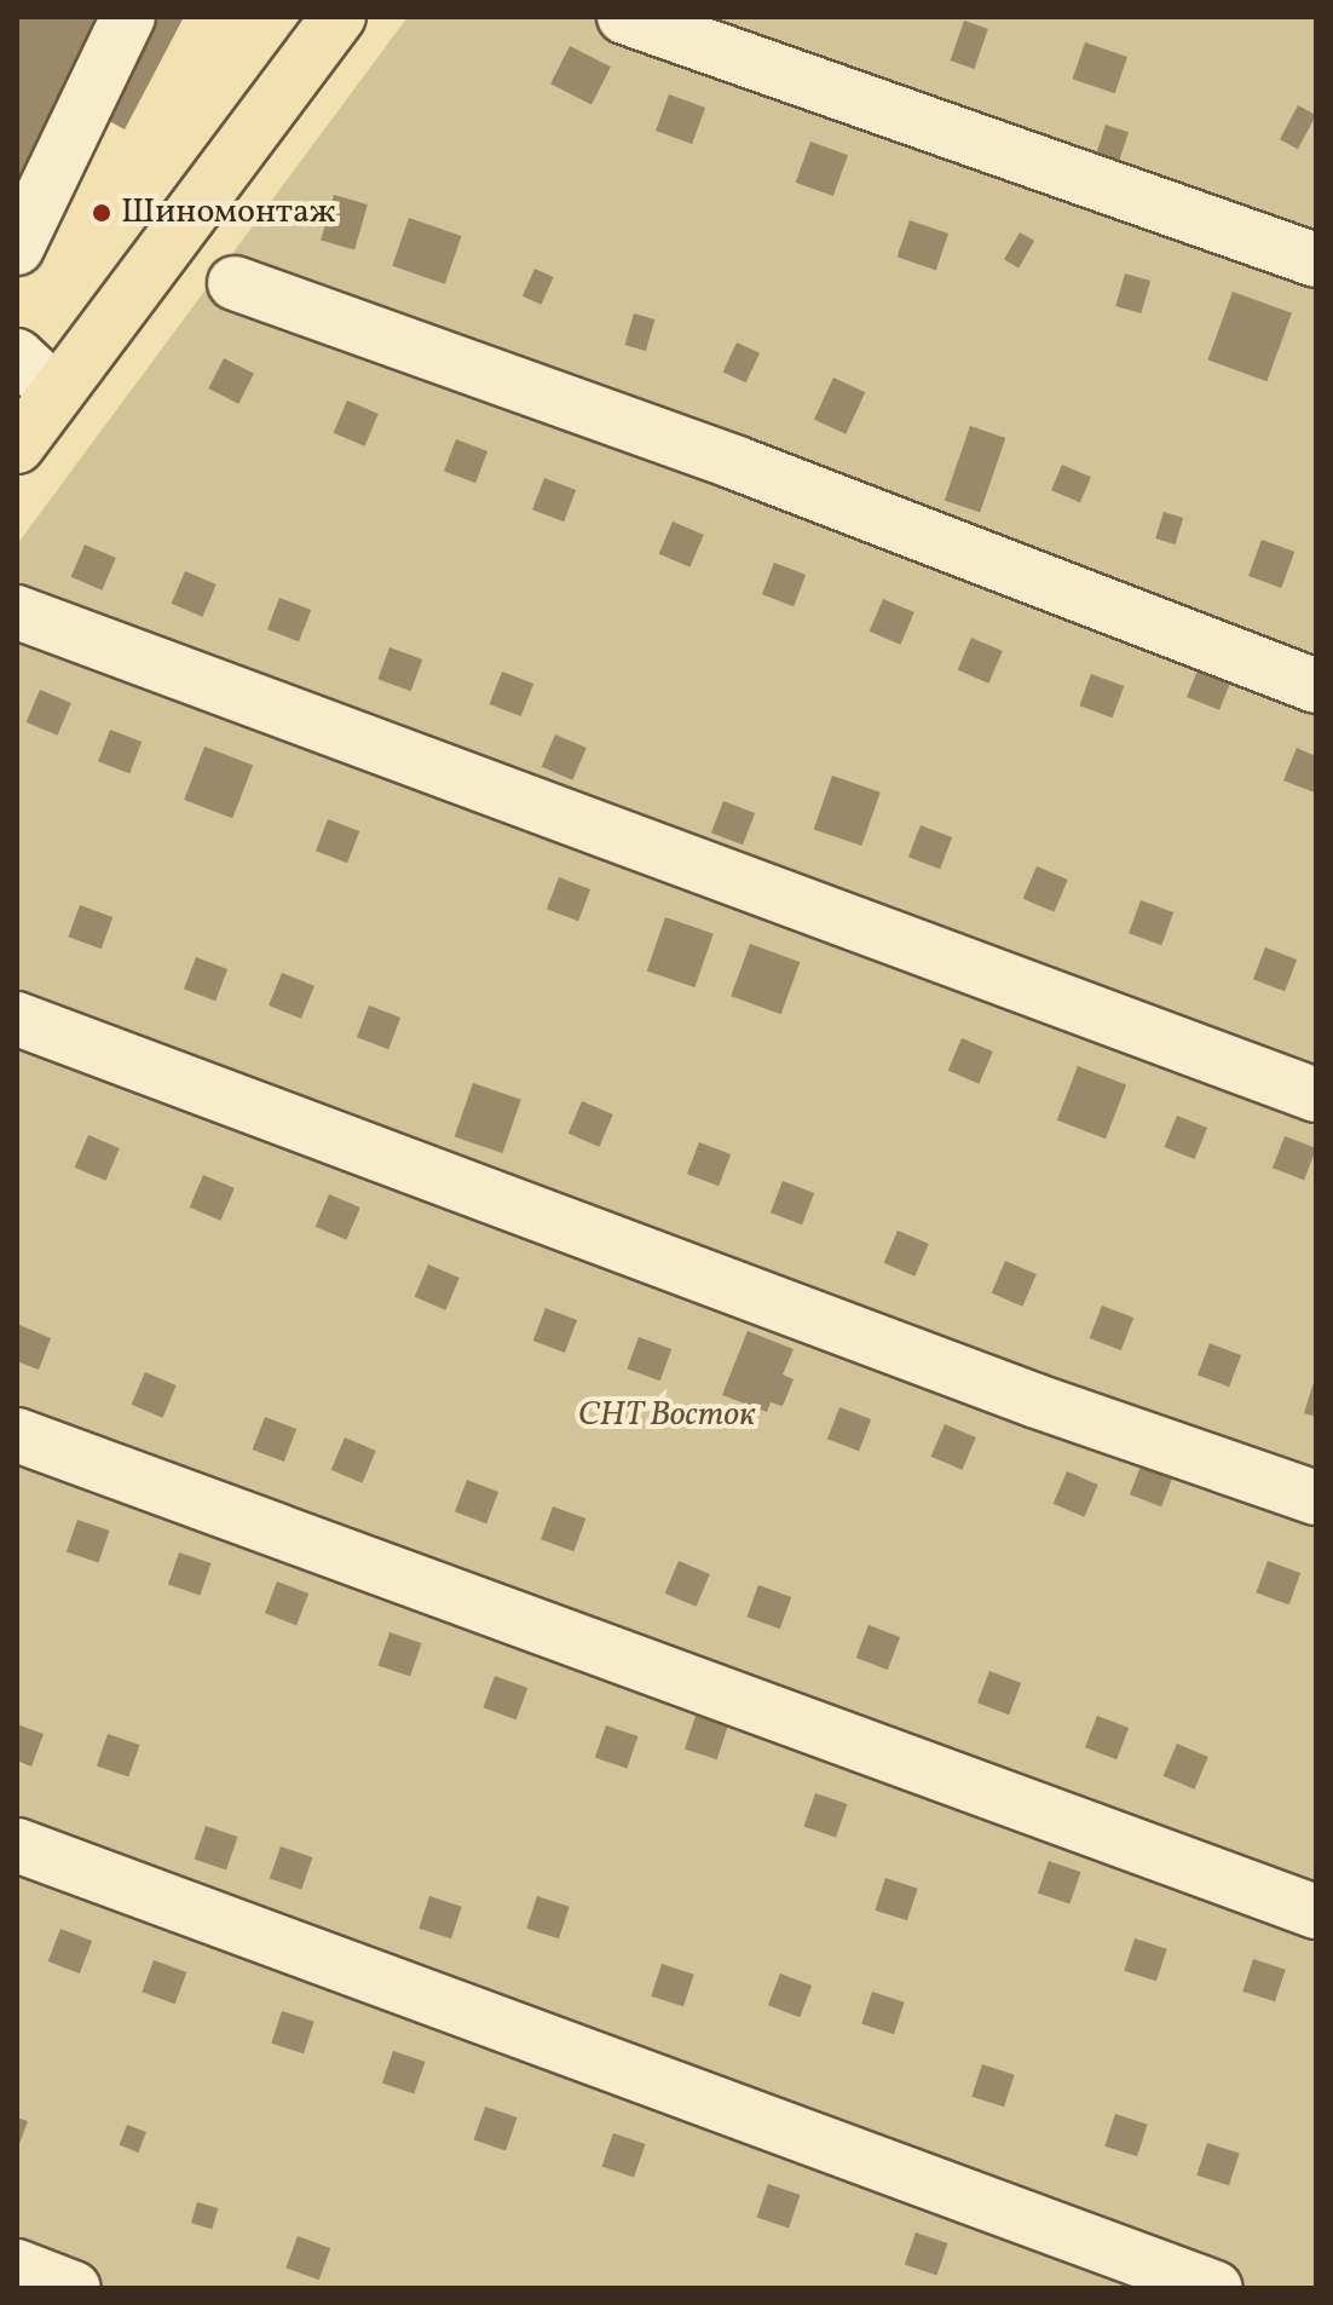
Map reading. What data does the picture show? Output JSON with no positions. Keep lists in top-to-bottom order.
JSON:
{
  "parks": ["СНТ Восток"],
  "places": ["Шиномонтаж"]
}
